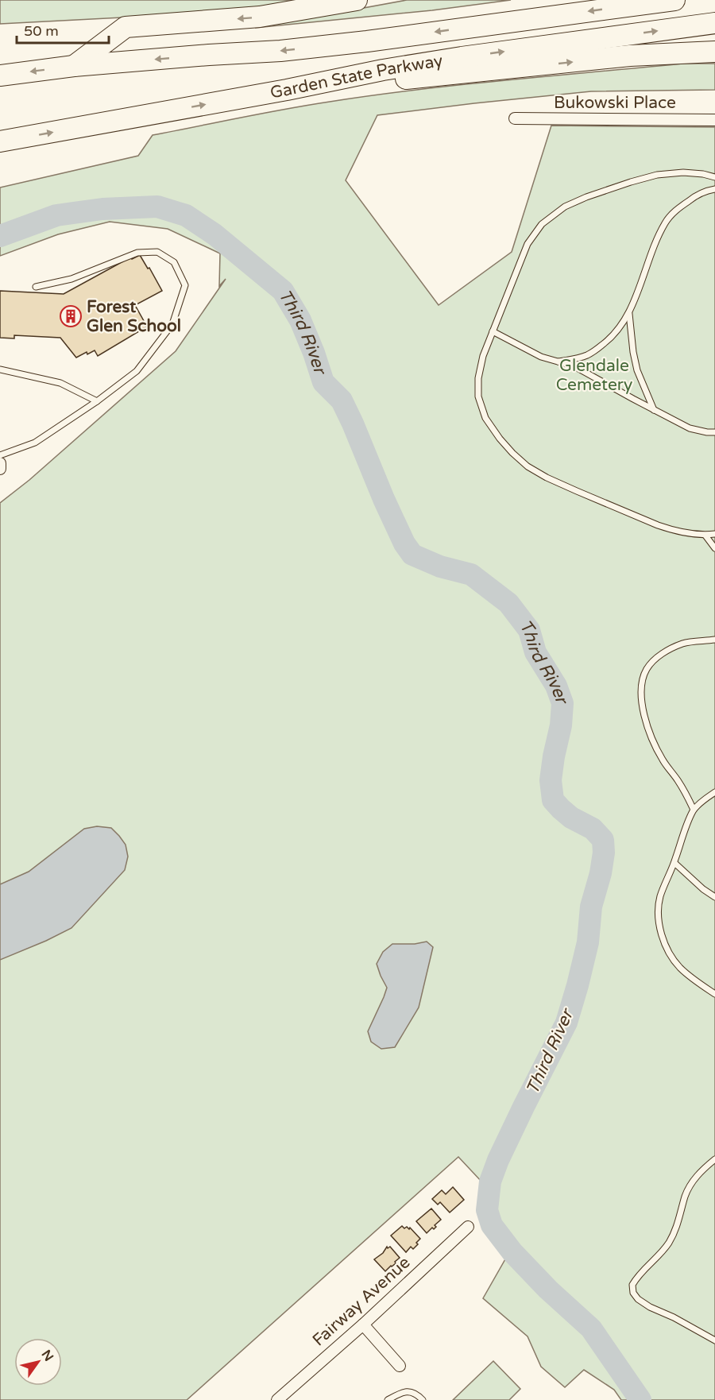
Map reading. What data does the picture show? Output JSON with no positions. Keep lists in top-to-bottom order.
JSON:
{
  "streets": {
    "highway": ["Garden State Parkway"],
    "street": ["Bukowski Place", "Fairway Avenue"]
  },
  "water": ["Third River"],
  "parks": ["Glendale Cemetery"],
  "places": {
    "building": ["Forest Glen School"]
  },
  "scale_bar": "50 m",
  "north": "top right"
}
